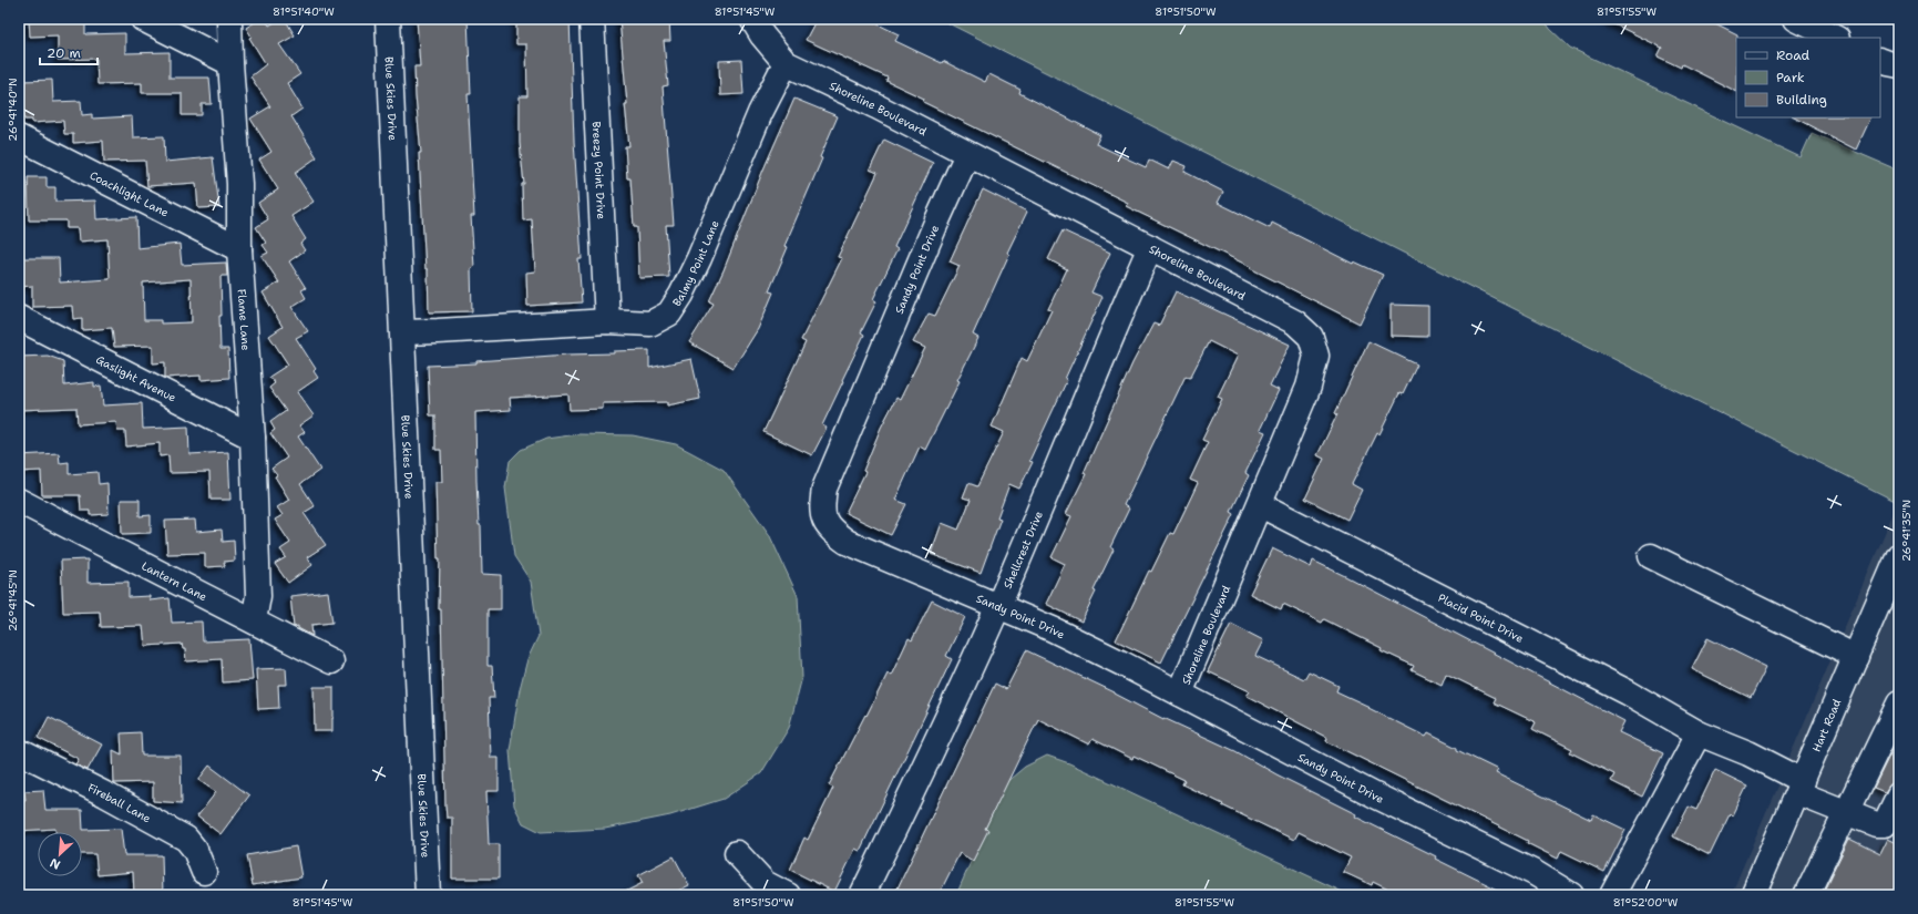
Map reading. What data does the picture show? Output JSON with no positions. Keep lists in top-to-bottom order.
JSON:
{
  "streets": {
    "street": [
      "Blue Skies Drive",
      "Shoreline Boulevard",
      "Breezy Point Drive",
      "Coachlight Lane",
      "Balmy Point Lane",
      "Sandy Point Drive",
      "Flame Lane",
      "Gaslight Avenue",
      "Shellcrest Drive",
      "Lantern Lane",
      "Placid Point Drive",
      "Hart Road",
      "Fireball Lane"
    ]
  },
  "crossings": [
    ["Blue Skies Drive", "Balmy Point Lane"],
    ["Shoreline Boulevard", "Balmy Point Lane"],
    ["Shoreline Boulevard", "Sandy Point Drive"],
    ["Shoreline Boulevard", "Shellcrest Drive"],
    ["Shoreline Boulevard", "Placid Point Drive"],
    ["Breezy Point Drive", "Balmy Point Lane"],
    ["Coachlight Lane", "Flame Lane"],
    ["Sandy Point Drive", "Shellcrest Drive"],
    ["Flame Lane", "Gaslight Avenue"],
    ["Flame Lane", "Lantern Lane"],
    ["Placid Point Drive", "Hart Road"]
  ],
  "legend": ["Road", "Park", "Building"],
  "scale_bar": "20 m",
  "north": "bottom left",
  "coordinates": [
    "81°51'40\"W",
    "81°51'45\"W",
    "81°51'50\"W",
    "81°51'55\"W",
    "26°41'40\"N",
    "26°41'35\"N",
    "26°41'45\"N",
    "81°52'00\"W"
  ]
}
